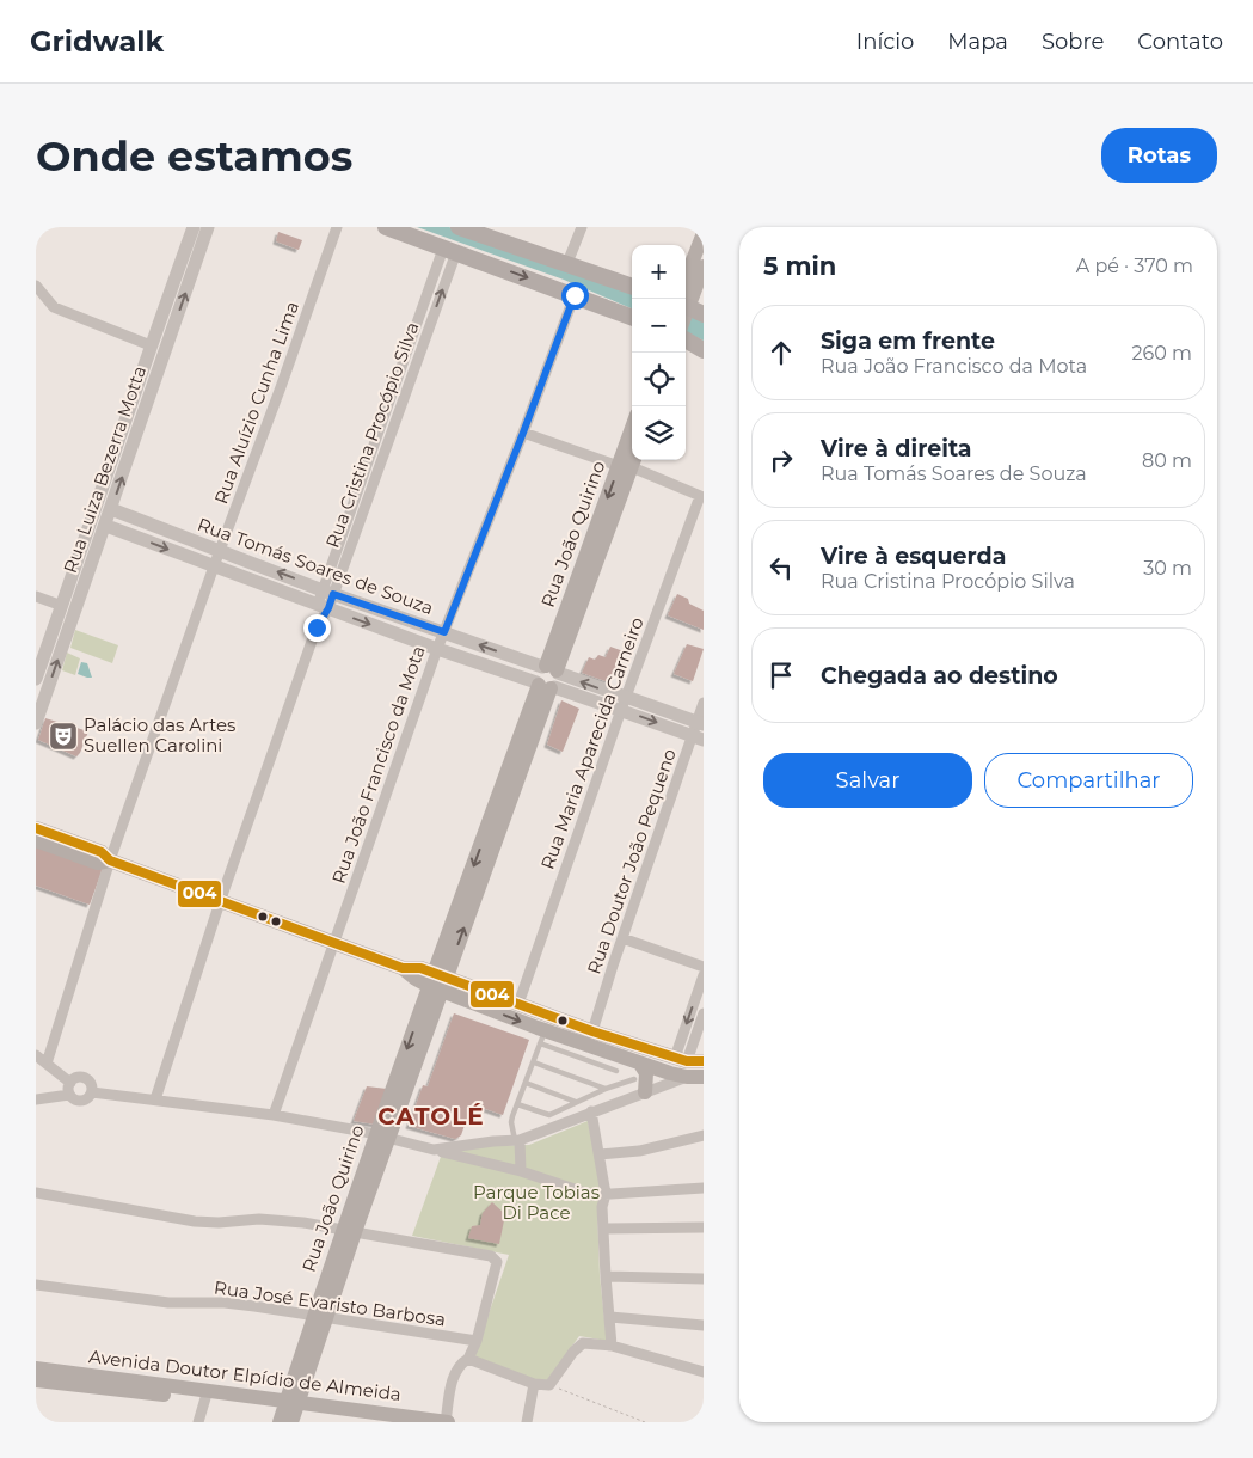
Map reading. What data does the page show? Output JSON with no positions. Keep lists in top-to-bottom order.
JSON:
{
  "streets": {
    "main road": ["Rua João Quirino", "Avenida Doutor Elpídio de Almeida"],
    "street": [
      "Rua Aluízio Cunha Lima",
      "Rua Cristina Procópio Silva",
      "Rua Luiza Bezerra Motta",
      "Rua Tomás Soares de Souza",
      "Rua Maria Aparecida Carneiro",
      "Rua João Francisco da Mota",
      "Rua Doutor João Pequeno",
      "Rua José Evaristo Barbosa"
    ]
  },
  "crossings": [
    ["Rua Aluízio Cunha Lima", "Rua Tomás Soares de Souza"],
    ["Rua Cristina Procópio Silva", "Rua Tomás Soares de Souza"],
    ["Rua Luiza Bezerra Motta", "Rua Tomás Soares de Souza"],
    ["Rua João Quirino", "Rua Tomás Soares de Souza"],
    ["Rua João Quirino", "Rua José Evaristo Barbosa"],
    ["Rua João Quirino", "Avenida Doutor Elpídio de Almeida"],
    ["Rua Tomás Soares de Souza", "Rua Maria Aparecida Carneiro"],
    ["Rua Tomás Soares de Souza", "Rua João Francisco da Mota"],
    ["Rua Tomás Soares de Souza", "Rua Doutor João Pequeno"]
  ],
  "districts": ["CATOLÉ"],
  "parks": ["Parque Tobias Di Pace"],
  "places": {
    "theatre": ["Palácio das Artes Suellen Carolini"]
  },
  "lines": ["transit line 004"],
  "page": {
    "header": "Gridwalk",
    "nav": [
      "Início",
      "Mapa",
      "Sobre",
      "Contato"
    ],
    "buttons": [
      "Rotas",
      ["Salvar", "Compartilhar"]
    ],
    "title": "Onde estamos",
    "heading": ["5 min", "A pé · 370 m"],
    "map_buttons": ["+", "−"],
    "list": [
      ["Siga em frente", "Rua João Francisco da Mota", "260 m"],
      ["Vire à direita", "Rua Tomás Soares de Souza", "80 m"],
      ["Vire à esquerda", "Rua Cristina Procópio Silva", "30 m"],
      "Chegada ao destino"
    ]
  }
}
